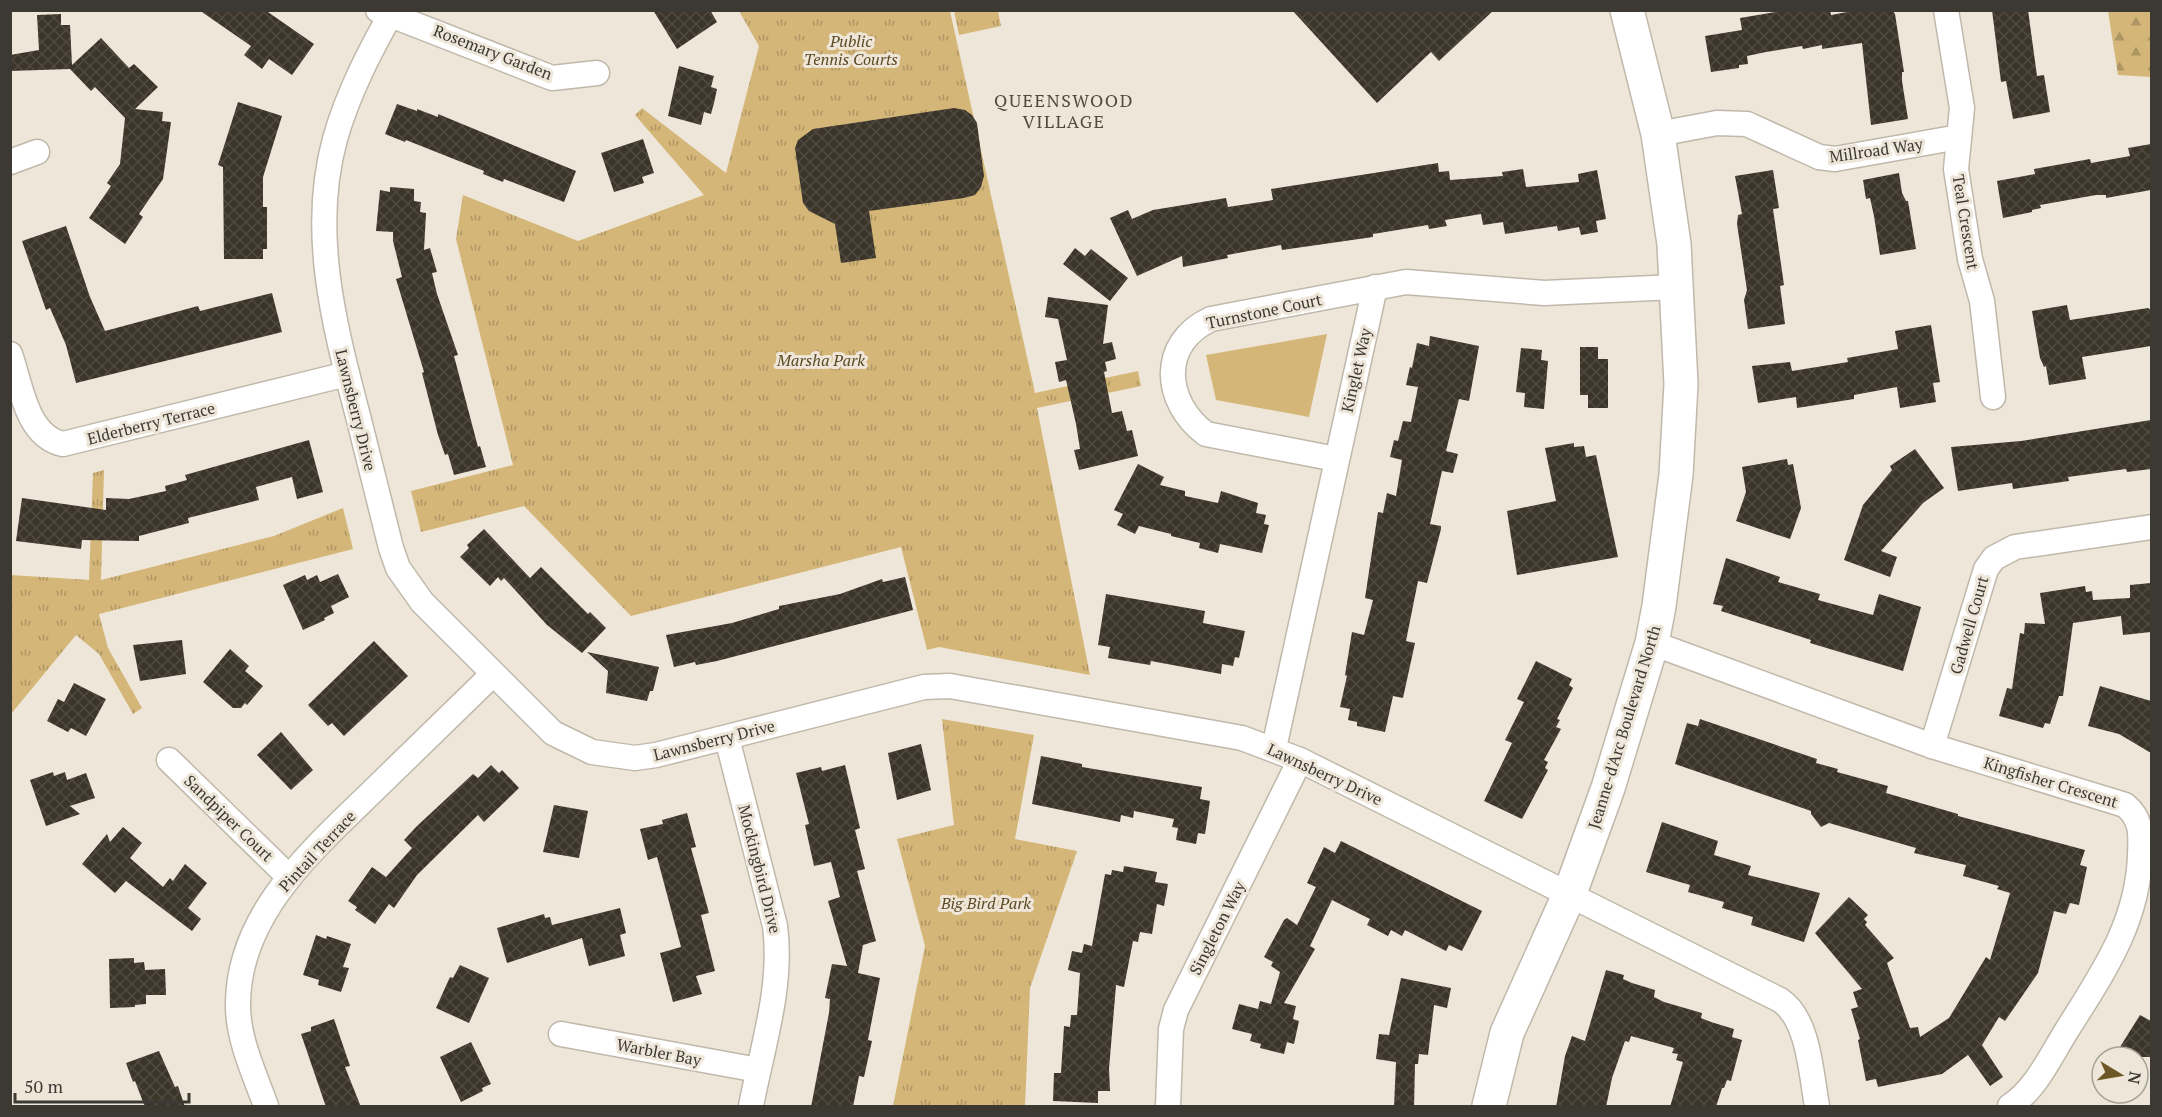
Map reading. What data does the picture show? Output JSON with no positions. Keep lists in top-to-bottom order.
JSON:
{
  "streets": {
    "main road": ["Jeanne-d'Arc Boulevard North"],
    "street": [
      "Rosemary Garden",
      "Millroad Way",
      "Teal Crescent",
      "Turnstone Court",
      "Kinglet Way",
      "Lawnsberry Drive",
      "Elderberry Terrace",
      "Gadwell Court",
      "Kingfisher Crescent",
      "Sandpiper Court",
      "Pintail Terrace",
      "Mockingbird Drive",
      "Singleton Way",
      "Warbler Bay"
    ]
  },
  "crossings": [
    ["Rosemary Garden", "Lawnsberry Drive"],
    ["Millroad Way", "Teal Crescent"],
    ["Millroad Way", "Jeanne-d'Arc Boulevard North"],
    ["Turnstone Court", "Kinglet Way"],
    ["Kinglet Way", "Lawnsberry Drive"],
    ["Lawnsberry Drive", "Elderberry Terrace"],
    ["Lawnsberry Drive", "Jeanne-d'Arc Boulevard North"],
    ["Lawnsberry Drive", "Pintail Terrace"],
    ["Lawnsberry Drive", "Mockingbird Drive"],
    ["Lawnsberry Drive", "Singleton Way"],
    ["Gadwell Court", "Kingfisher Crescent"],
    ["Jeanne-d'Arc Boulevard North", "Kingfisher Crescent"],
    ["Sandpiper Court", "Pintail Terrace"],
    ["Mockingbird Drive", "Warbler Bay"]
  ],
  "districts": ["QUEENSWOOD VILLAGE"],
  "parks": ["Public Tennis Courts", "Marsha Park", "Big Bird Park"],
  "scale_bar": "50 m",
  "north": "right"
}
